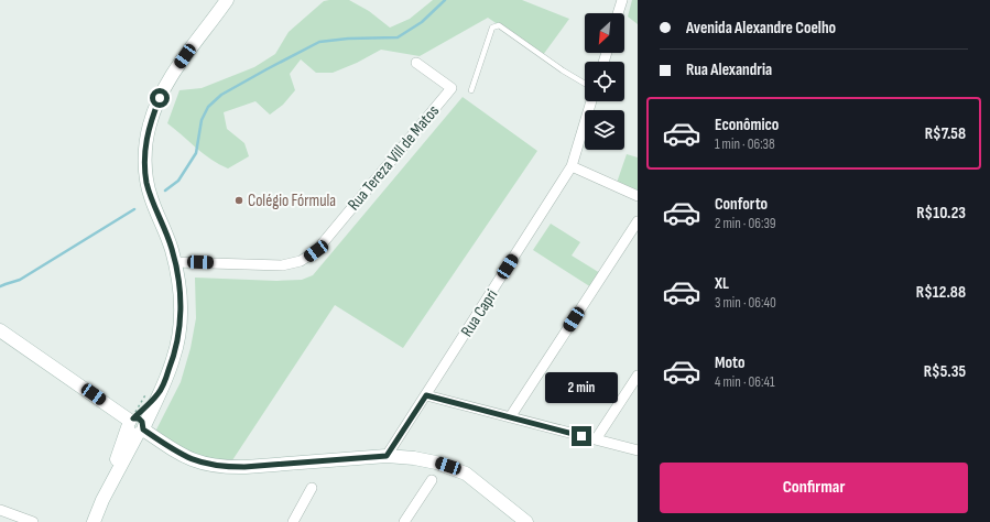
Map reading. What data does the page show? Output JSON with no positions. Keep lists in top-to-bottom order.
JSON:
{
  "streets": {
    "street": ["Rua Tereza Vill de Matos", "Rua Capri"]
  },
  "places": ["Colégio Fórmula"],
  "north": "bottom left",
  "page": {
    "banner": ["Avenida Alexandre Coelho", "Rua Alexandria"],
    "list": [
      {
        "name": "Econômico",
        "note": "1 min · 06:38",
        "value": "R$7.58"
      },
      {
        "name": "Conforto",
        "note": "2 min · 06:39",
        "value": "R$10.23"
      },
      {
        "name": "XL",
        "note": "3 min · 06:40",
        "value": "R$12.88"
      },
      {
        "name": "Moto",
        "note": "4 min · 06:41",
        "value": "R$5.35"
      }
    ],
    "bubble": "2 min",
    "buttons": "Confirmar"
  }
}
